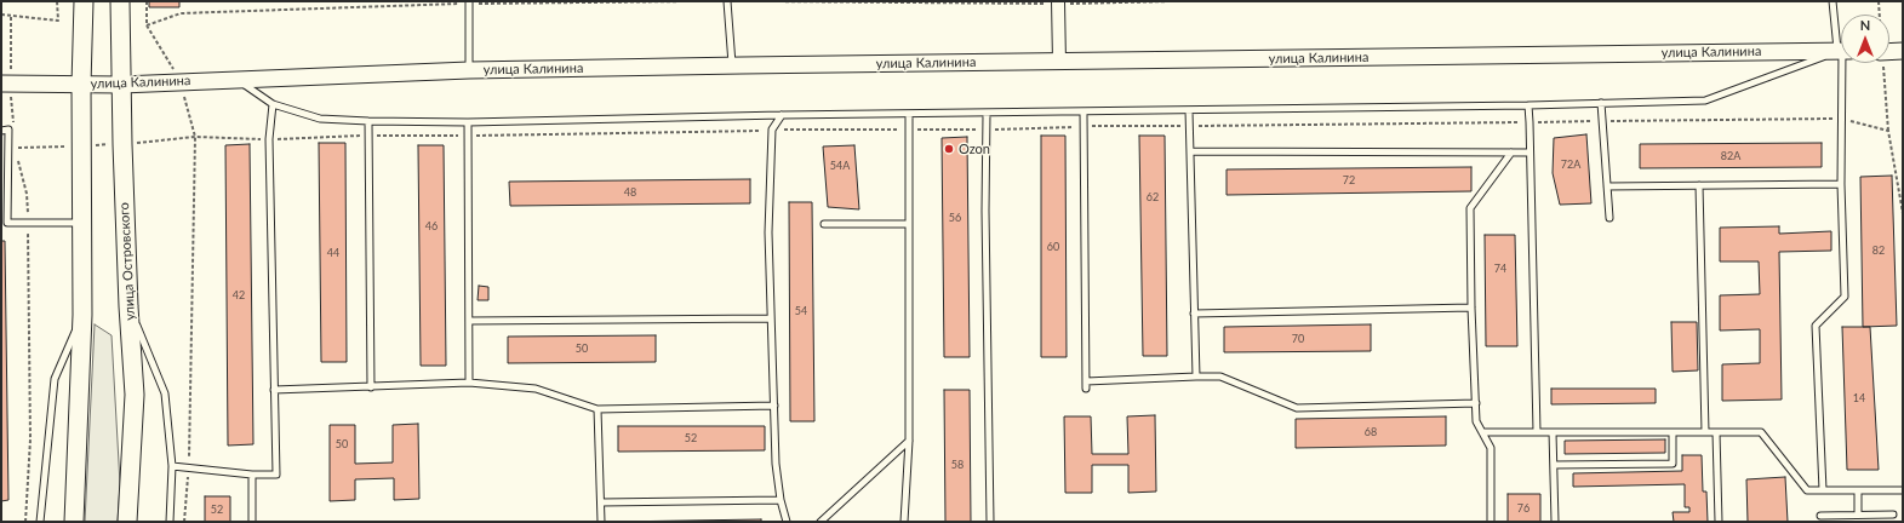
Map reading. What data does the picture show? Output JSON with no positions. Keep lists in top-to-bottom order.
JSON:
{
  "streets": {
    "main road": ["улица Островского"],
    "street": ["улица Калинина"]
  },
  "crossings": [
    ["улица Калинина", "улица Островского"]
  ],
  "places": ["Ozon"],
  "house_numbers": [
    "82А",
    "72А",
    "54А",
    "72",
    "48",
    "62",
    "56",
    "46",
    "60",
    "82",
    "44",
    "74",
    "42",
    "54",
    "70",
    "50",
    "14",
    "68",
    "52",
    "50",
    "58",
    "76",
    "52"
  ],
  "north": "top"
}
